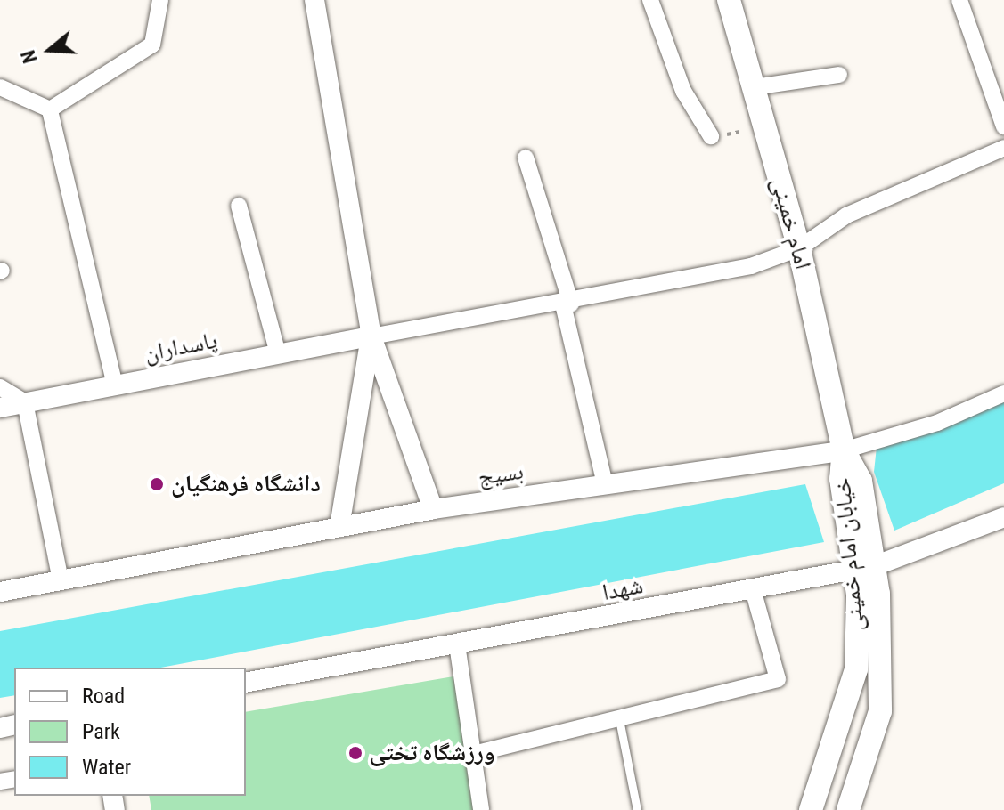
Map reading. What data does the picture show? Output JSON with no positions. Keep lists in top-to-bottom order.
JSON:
{
  "streets": {
    "main road": ["امام خمینی", "خیابان امام خمینی"],
    "street": ["پاسداران", "بسیج", "شهدا"]
  },
  "crossings": [
    ["امام خمینی", "بسیج"],
    ["امام خمینی", "خیابان امام خمینی"],
    ["بسیج", "خیابان امام خمینی"],
    ["خیابان امام خمینی", "شهدا"]
  ],
  "places": ["دانشگاه فرهنگیان", "ورزشگاه تختی"],
  "legend": ["Road", "Park", "Water"],
  "north": "left"
}
